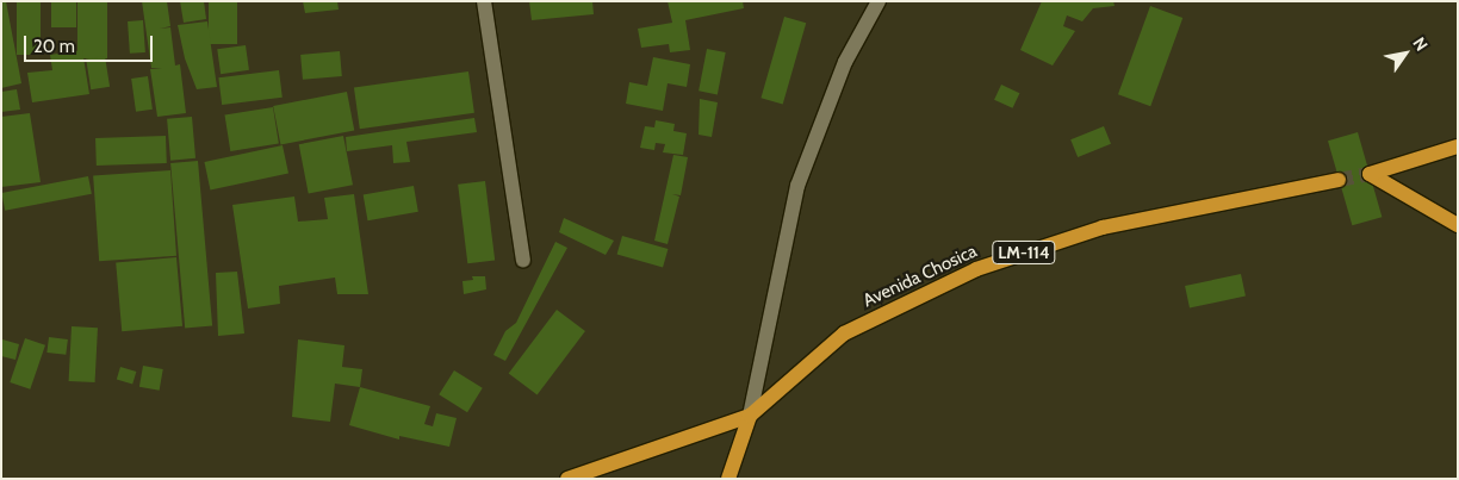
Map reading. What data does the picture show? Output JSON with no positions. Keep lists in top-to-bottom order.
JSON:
{
  "streets": {
    "main road": ["LM-114", "Avenida Chosica"]
  },
  "scale_bar": "20 m",
  "north": "top right"
}
